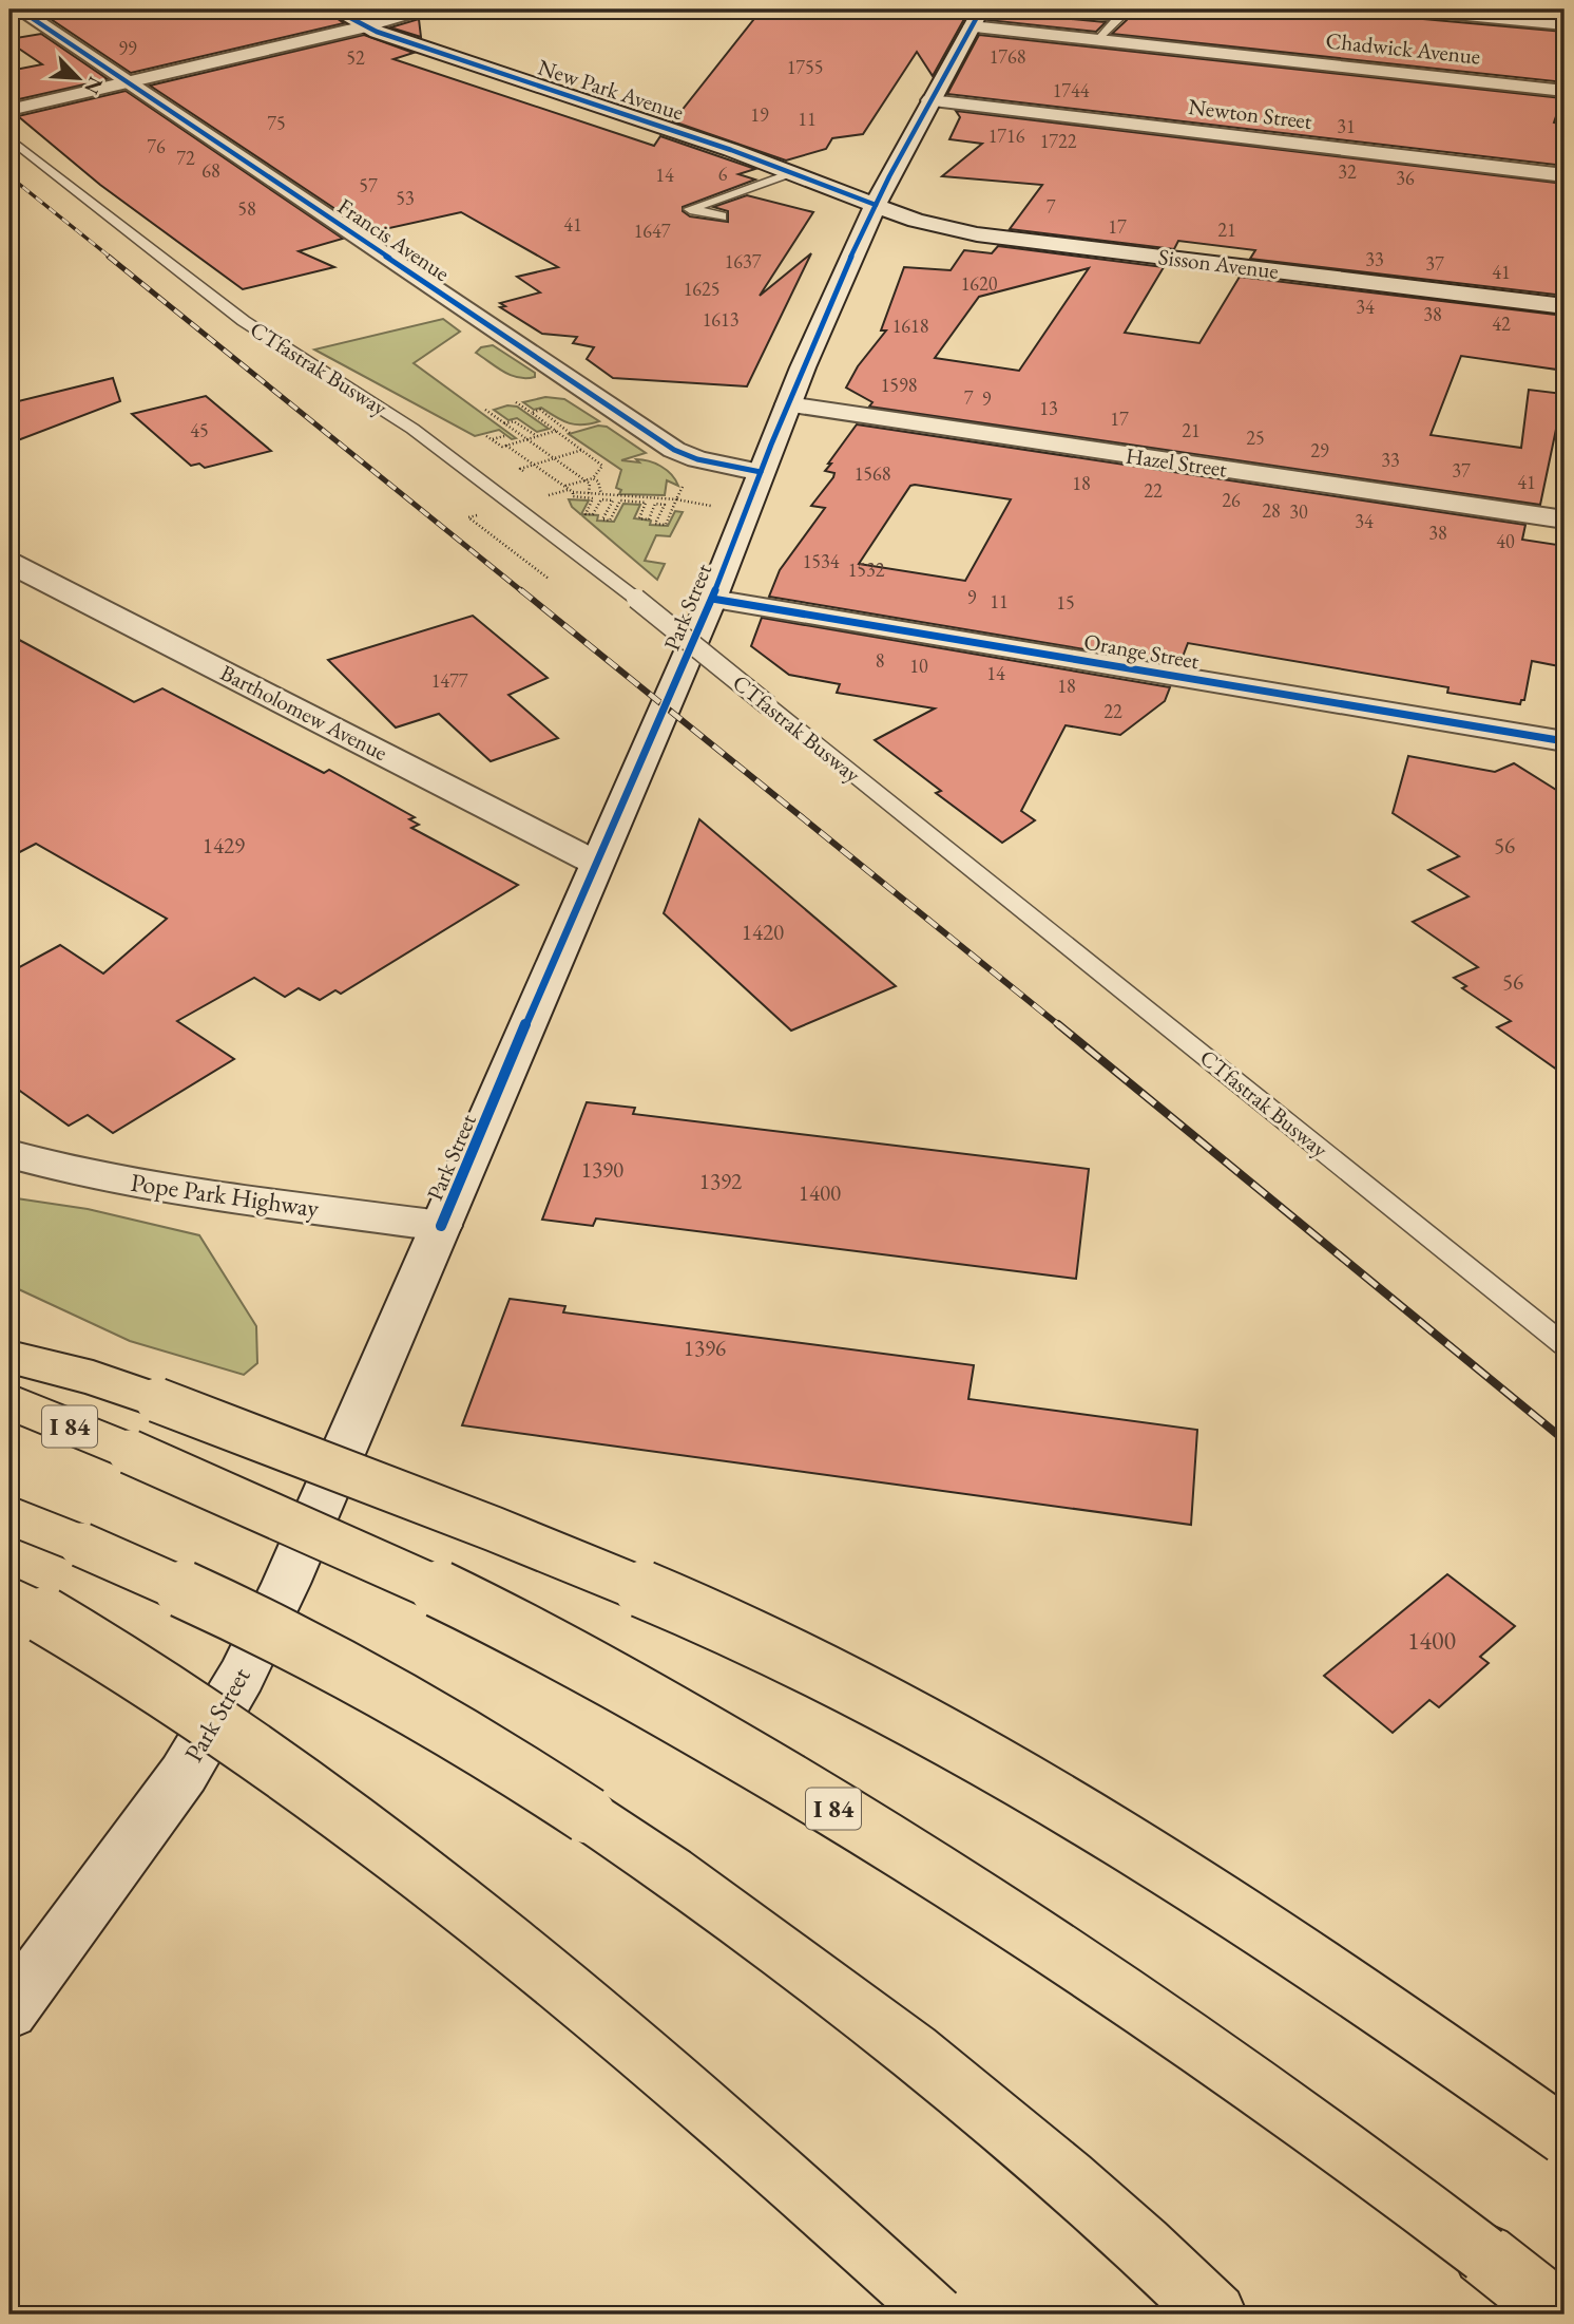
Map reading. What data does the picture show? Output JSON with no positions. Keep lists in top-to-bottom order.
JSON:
{
  "streets": {
    "highway": ["I 84"],
    "street": [
      "Chadwick Avenue",
      "New Park Avenue",
      "Newton Street",
      "Francis Avenue",
      "Sisson Avenue",
      "Hazel Street",
      "Park Street",
      "Orange Street",
      "Bartholomew Avenue",
      "Pope Park Highway"
    ],
    "lane": ["CTfastrak Busway"]
  },
  "crossings": [
    ["Chadwick Avenue", "Park Street"],
    ["New Park Avenue", "Sisson Avenue"],
    ["New Park Avenue", "Park Street"],
    ["Newton Street", "Park Street"],
    ["Francis Avenue", "Park Street"],
    ["Sisson Avenue", "Park Street"],
    ["Hazel Street", "Park Street"],
    ["Park Street", "Orange Street"],
    ["Park Street", "Bartholomew Avenue"],
    ["Park Street", "Pope Park Highway"]
  ],
  "house_numbers": [
    "99",
    "1768",
    "52",
    "1755",
    "1744",
    "19",
    "11",
    "75",
    "31",
    "1716",
    "1722",
    "76",
    "72",
    "68",
    "32",
    "6",
    "14",
    "36",
    "57",
    "53",
    "7",
    "58",
    "41",
    "17",
    "21",
    "1647",
    "33",
    "1637",
    "37",
    "41",
    "1620",
    "1625",
    "34",
    "38",
    "1613",
    "42",
    "1618",
    "1598",
    "7",
    "9",
    "13",
    "17",
    "45",
    "21",
    "25",
    "29",
    "33",
    "37",
    "1568",
    "41",
    "18",
    "22",
    "26",
    "28",
    "30",
    "34",
    "38",
    "40",
    "1534",
    "1532",
    "9",
    "11",
    "15",
    "8",
    "10",
    "14",
    "1477",
    "18",
    "22",
    "1429",
    "56",
    "1420",
    "56",
    "1390",
    "1392",
    "1400",
    "1396",
    "1400"
  ],
  "north": "bottom right"
}
